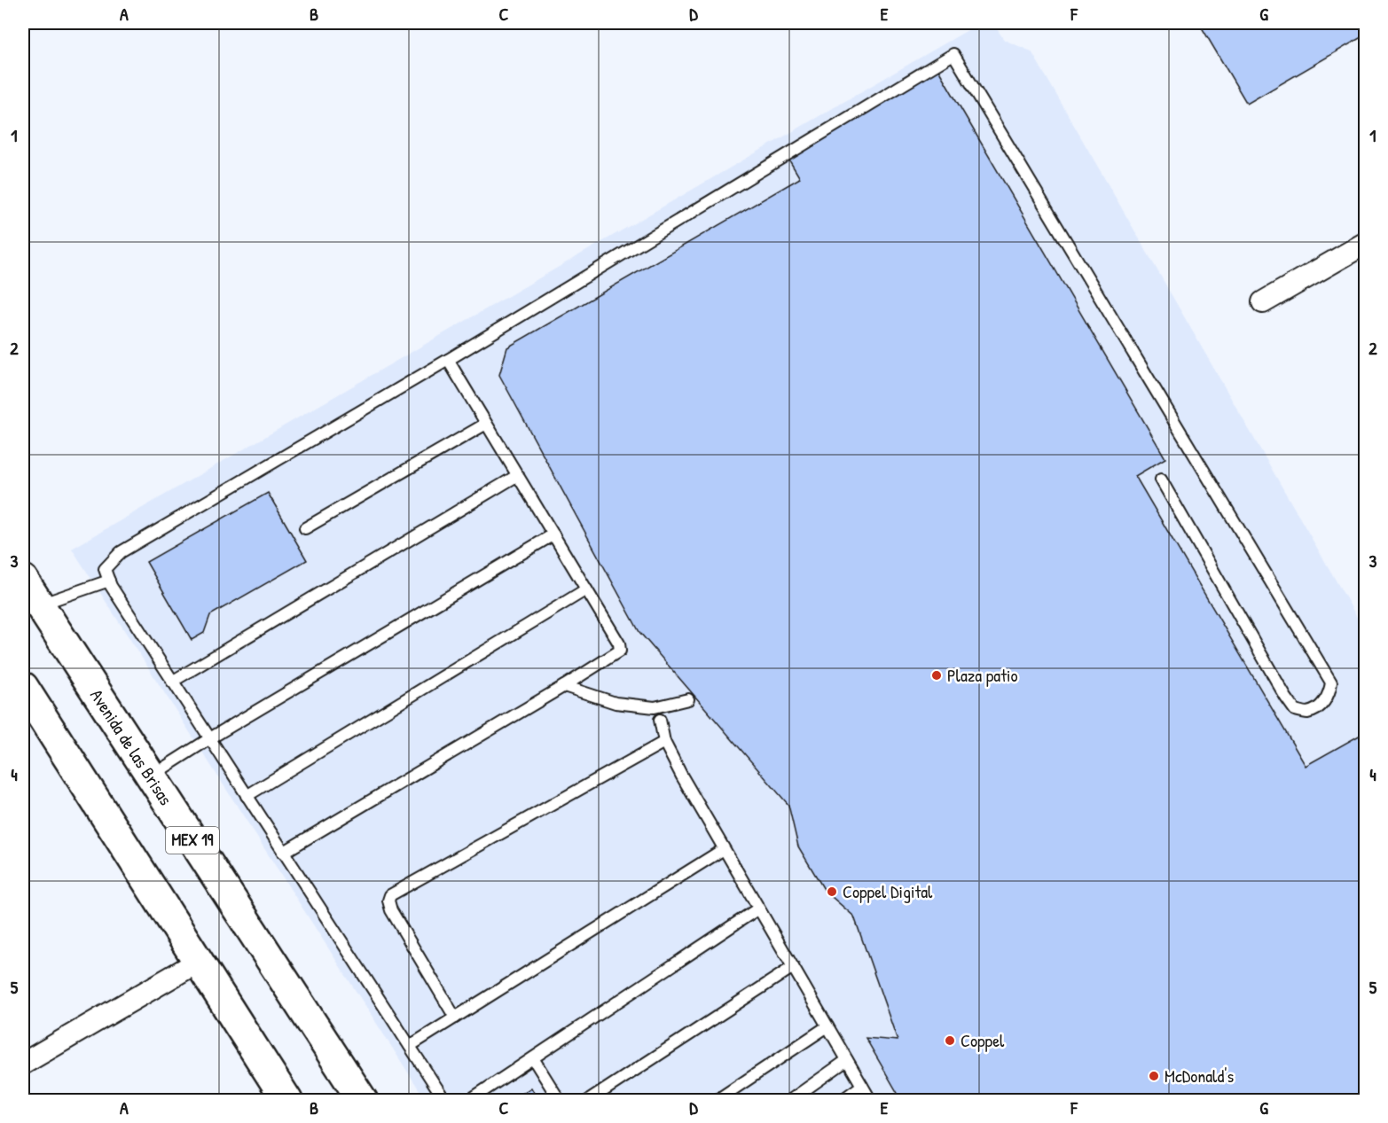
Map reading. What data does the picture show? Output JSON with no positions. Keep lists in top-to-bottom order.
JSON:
{
  "streets": {
    "main road": ["Avenida de las Brisas", "MEX 19"]
  },
  "places": [
    "Plaza patio",
    "Coppel Digital",
    "Coppel",
    "McDonald's"
  ],
  "grid": {
    "columns": [
      "A",
      "B",
      "C",
      "D",
      "E",
      "F",
      "G"
    ],
    "rows": [
      "1",
      "2",
      "3",
      "4",
      "5"
    ]
  }
}
